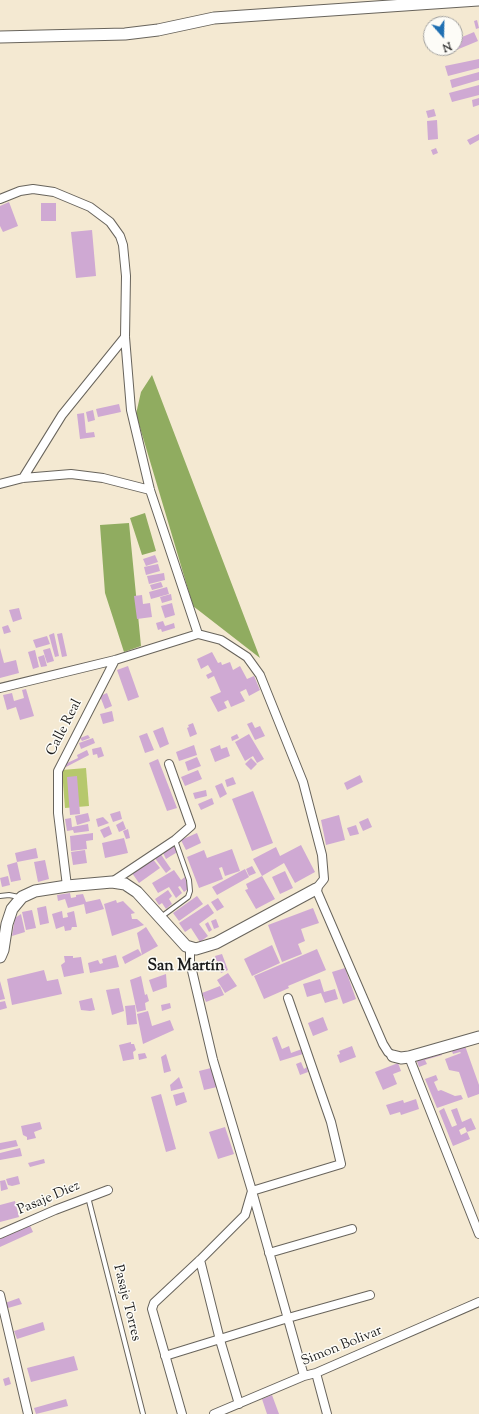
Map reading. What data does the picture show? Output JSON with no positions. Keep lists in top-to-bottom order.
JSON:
{
  "streets": {
    "street": ["Calle Real", "Pasaje Diez", "Simon Bolivar"],
    "lane": ["Pasaje Torres"]
  },
  "crossings": [
    ["Pasaje Diez", "Pasaje Torres"]
  ],
  "districts": ["San Martín"],
  "north": "bottom"
}
